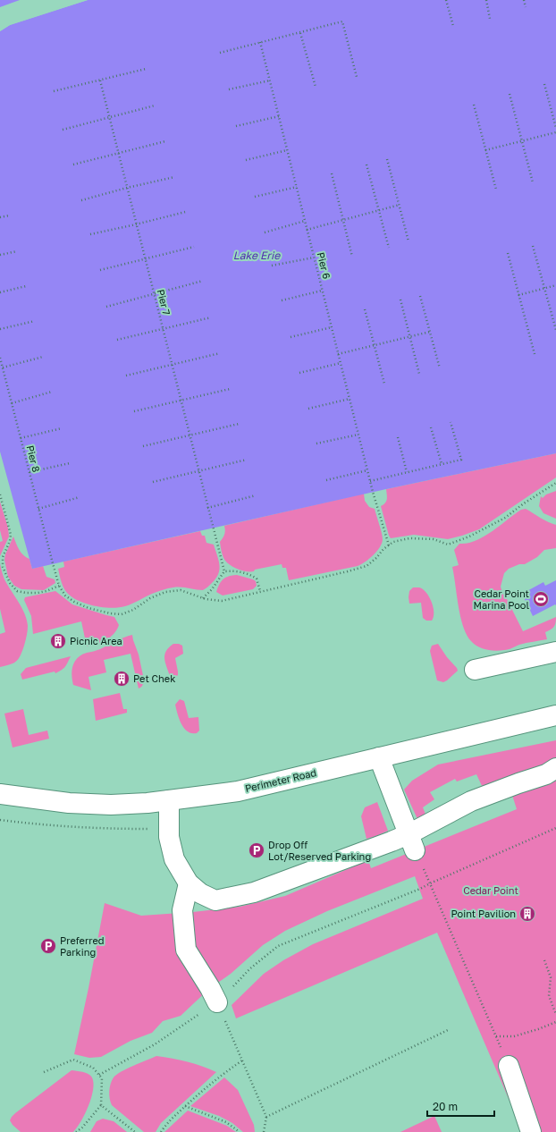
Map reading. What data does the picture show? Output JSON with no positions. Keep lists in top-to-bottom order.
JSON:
{
  "streets": {
    "street": ["Perimeter Road"],
    "path": ["Pier 6", "Pier 7", "Pier 8"]
  },
  "water": ["Lake Erie"],
  "parks": ["Cedar Point"],
  "places": {
    "sports": ["Cedar Point Marina Pool"],
    "building": ["Picnic Area", "Pet Chek", "Point Pavilion"],
    "parking": ["Drop Off Lot/Reserved Parking", "Preferred Parking"]
  },
  "scale_bar": "20 m"
}
